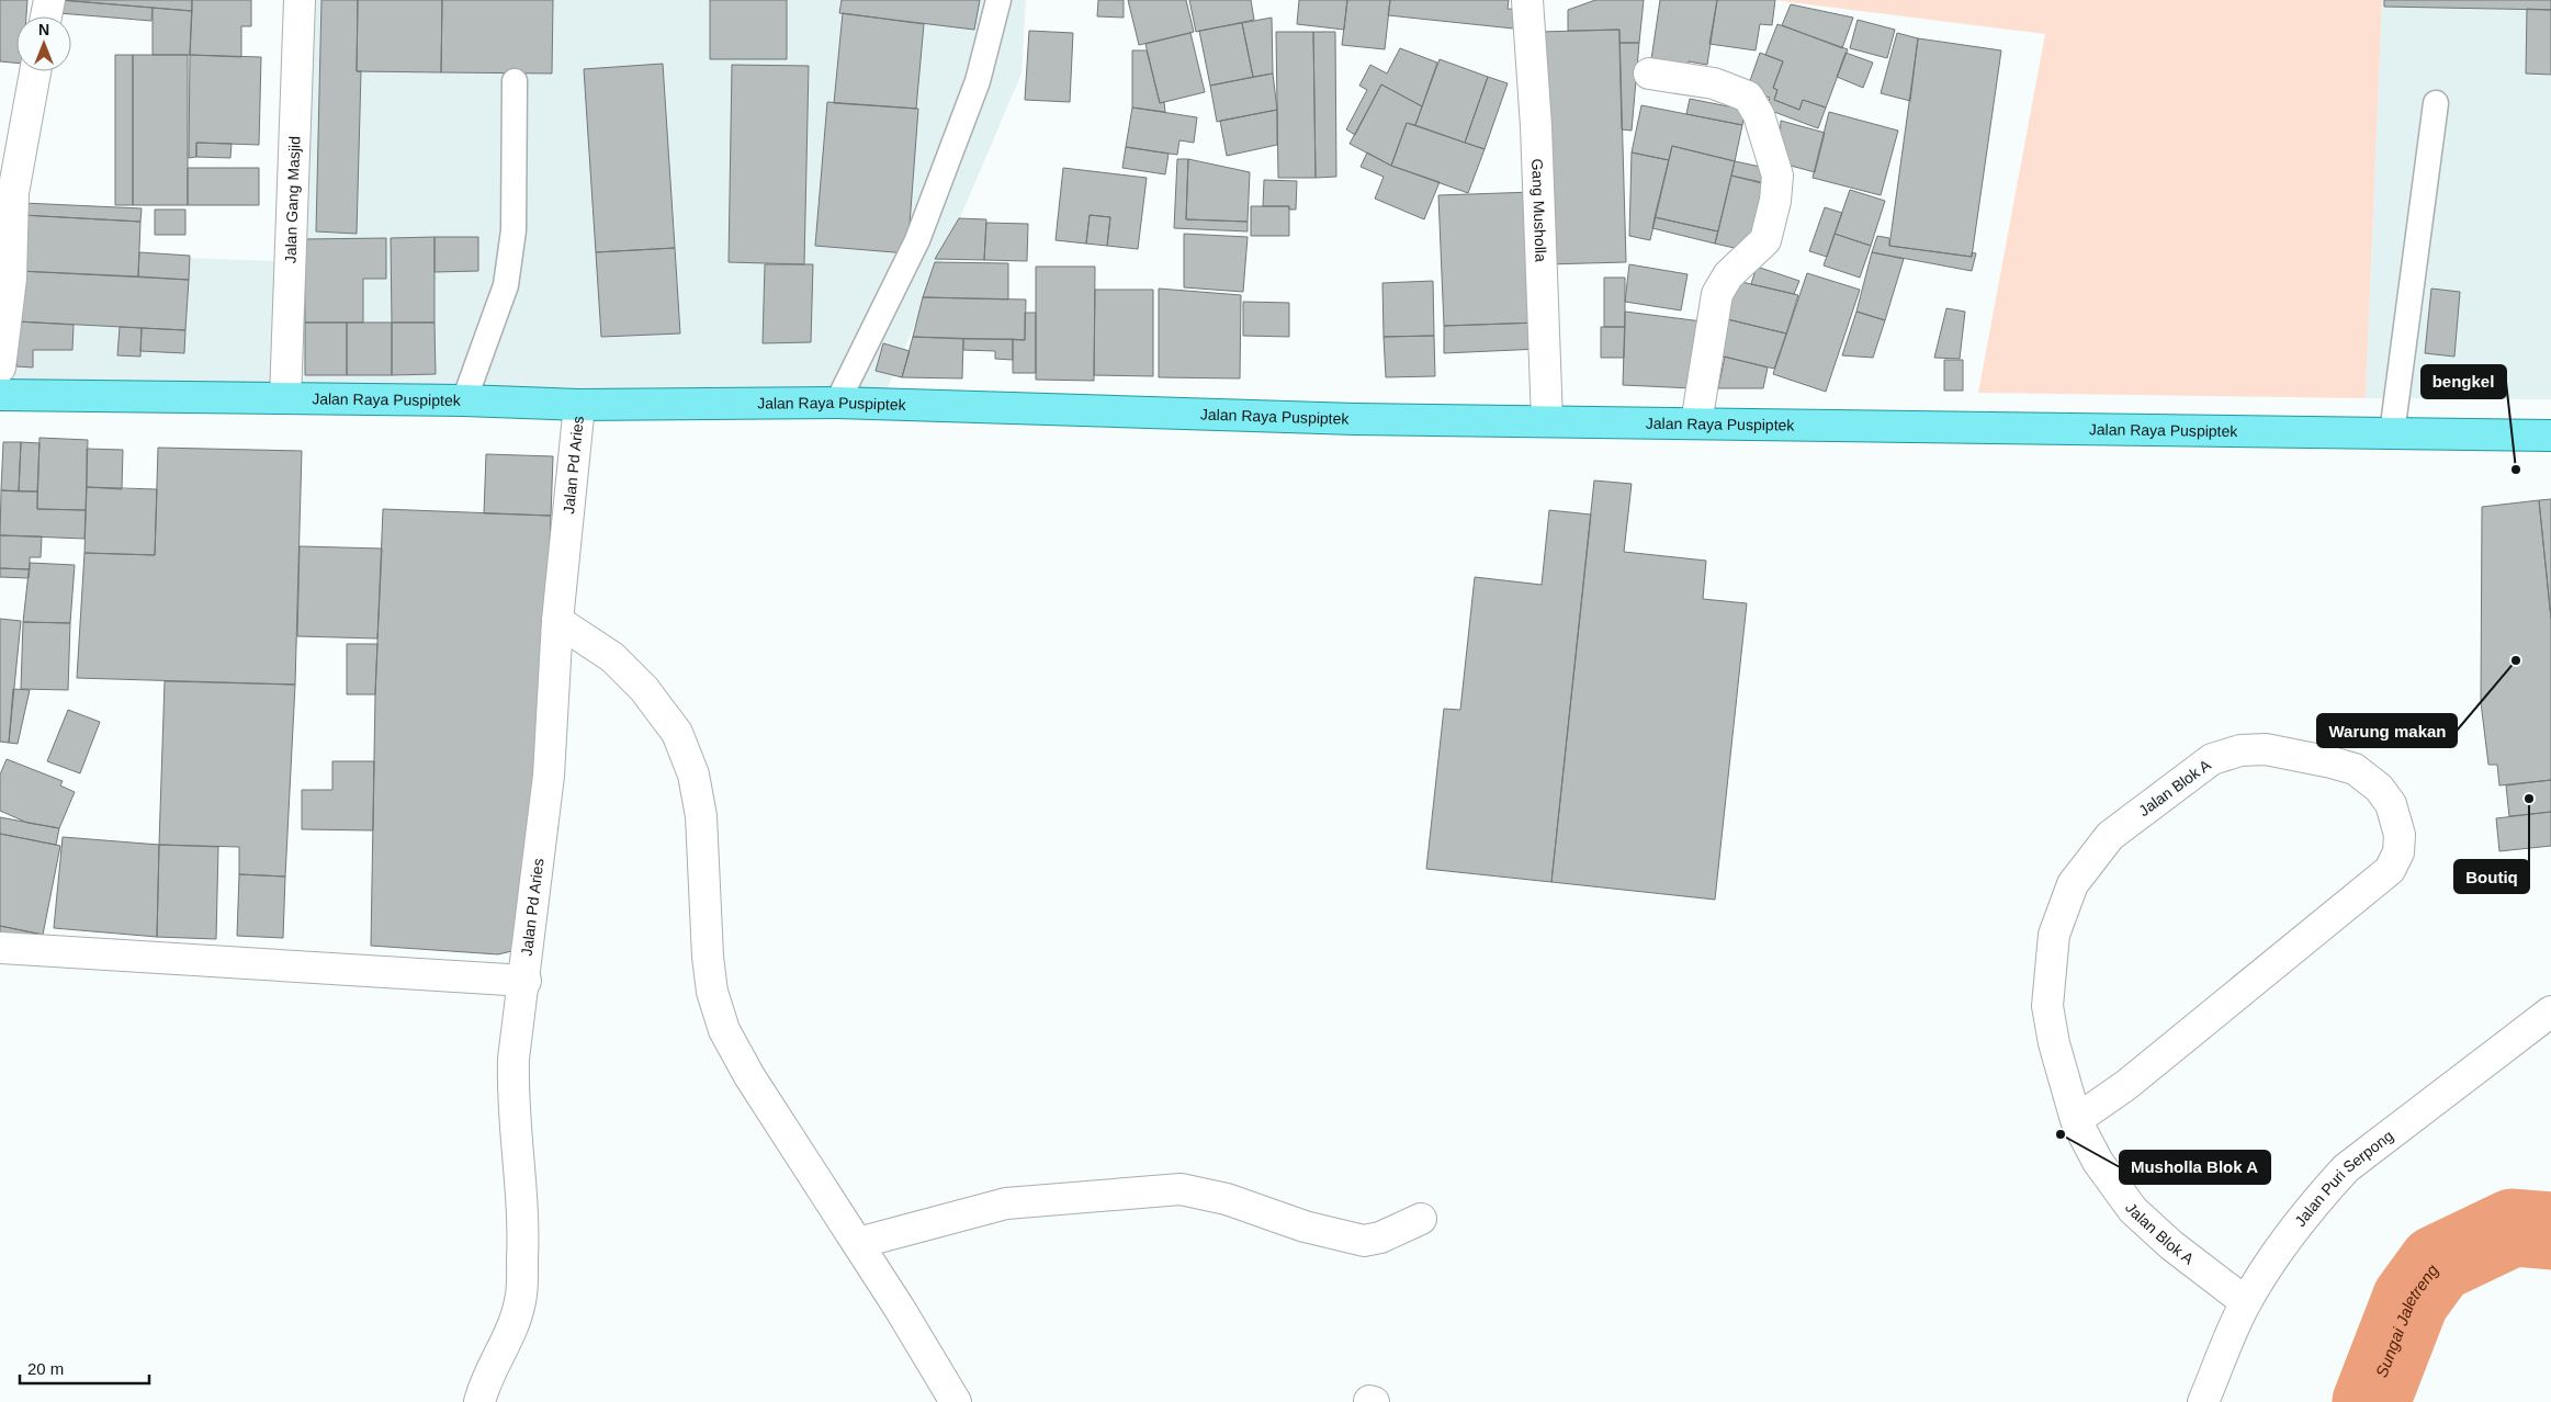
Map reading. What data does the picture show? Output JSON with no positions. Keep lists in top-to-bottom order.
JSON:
{
  "streets": {
    "main road": ["Jalan Raya Puspiptek"],
    "street": [
      "Jalan Gang Masjid",
      "Gang Musholla",
      "Jalan Pd Aries",
      "Jalan Blok A",
      "Jalan Puri Serpong"
    ]
  },
  "crossings": [
    ["Jalan Gang Masjid", "Jalan Raya Puspiptek"],
    ["Gang Musholla", "Jalan Raya Puspiptek"],
    ["Jalan Raya Puspiptek", "Jalan Pd Aries"],
    ["Jalan Blok A", "Jalan Puri Serpong"]
  ],
  "water": ["Sungai Jaletreng"],
  "places": [
    "bengkel",
    "Warung makan",
    "Boutiq",
    "Musholla Blok A"
  ],
  "scale_bar": "20 m",
  "north": "top"
}
